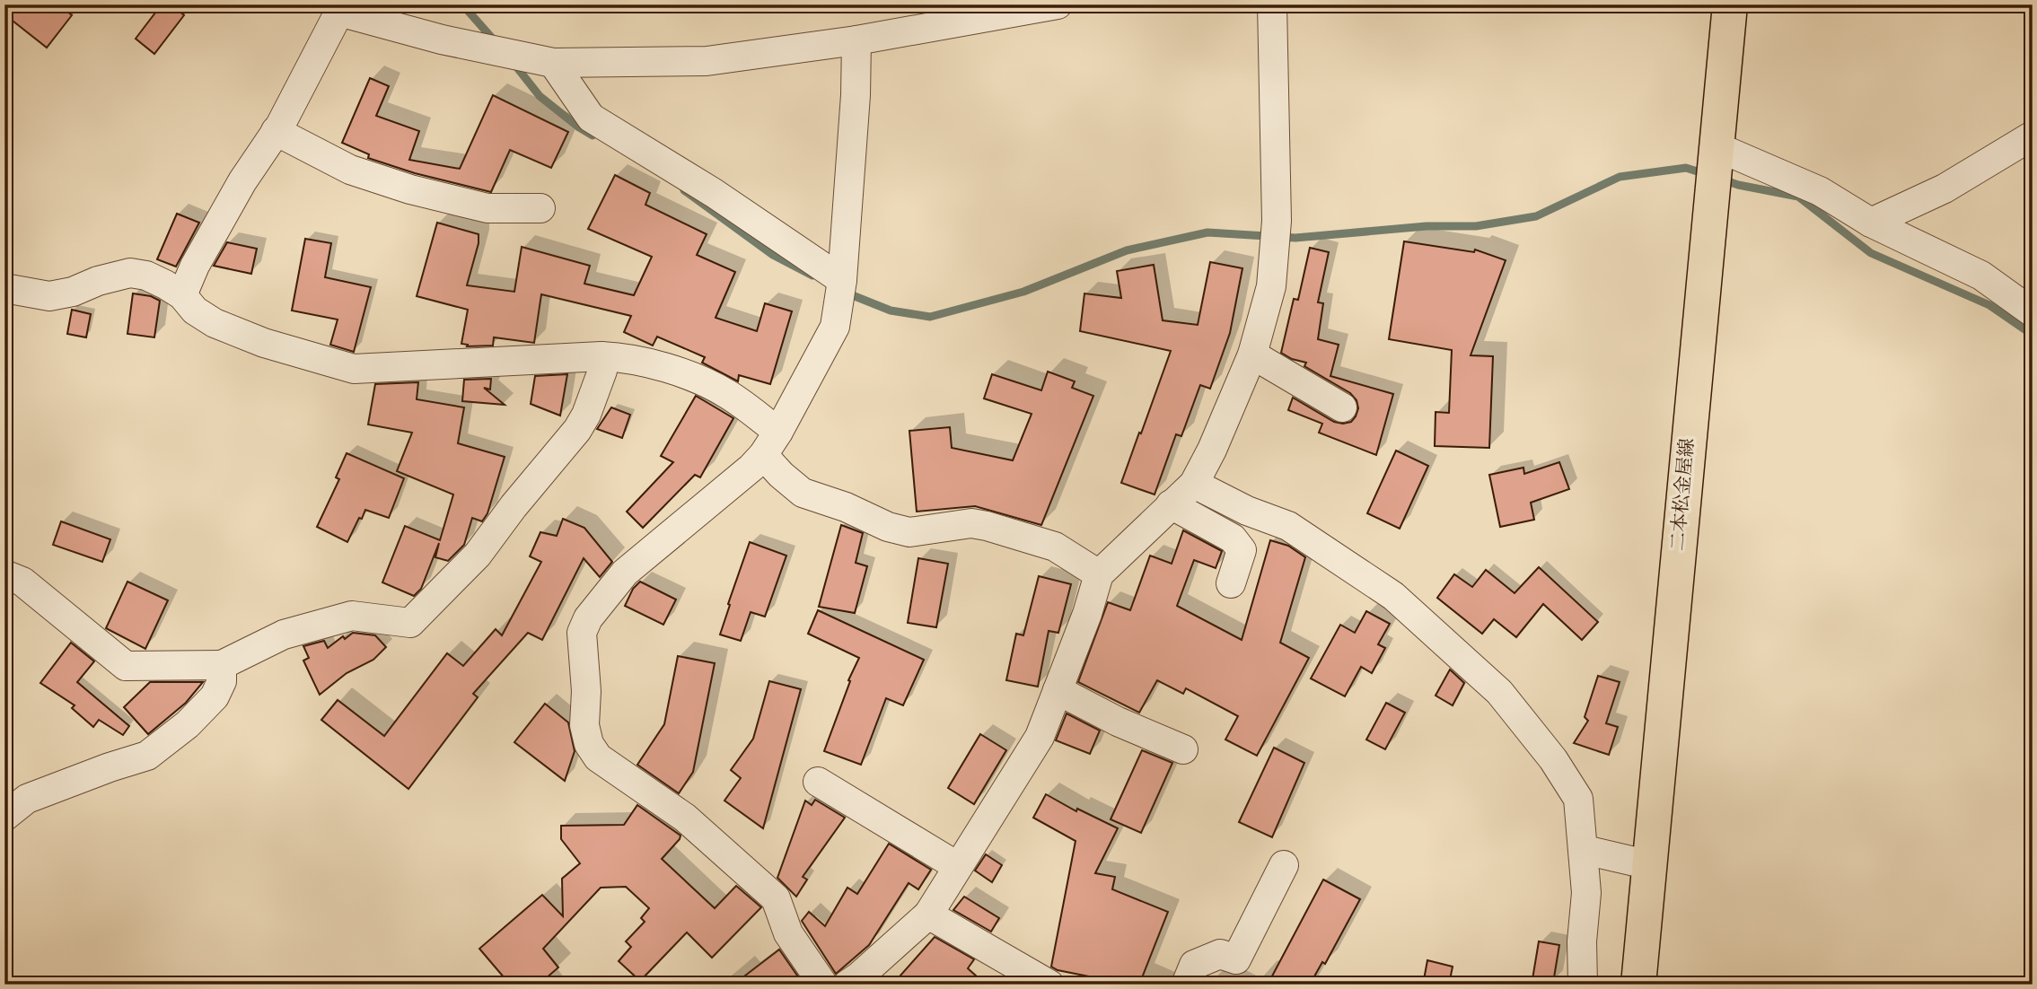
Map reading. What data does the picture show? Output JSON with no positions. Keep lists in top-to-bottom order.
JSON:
{
  "streets": {
    "main road": ["二本松金屋線"]
  }
}
